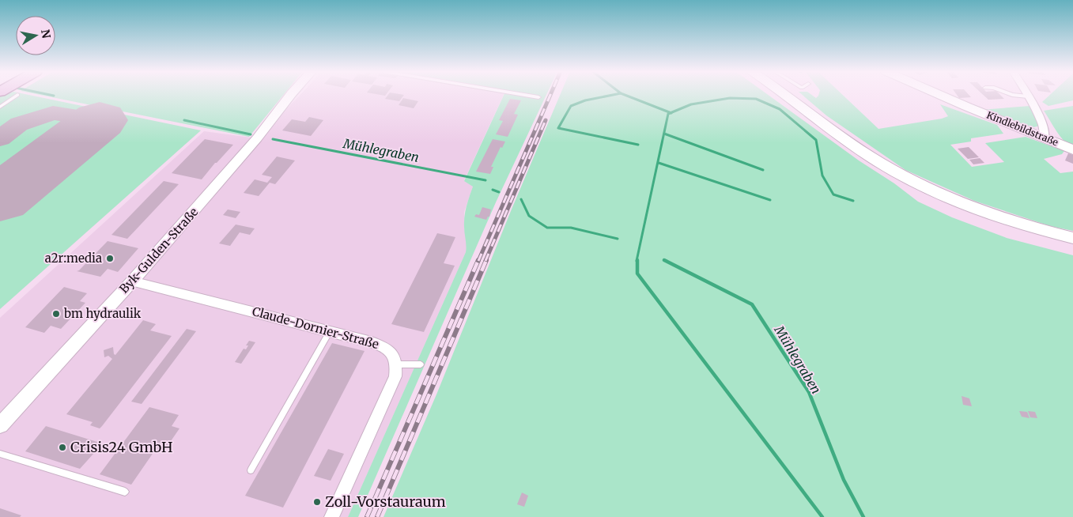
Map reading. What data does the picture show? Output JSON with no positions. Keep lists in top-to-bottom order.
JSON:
{
  "streets": {
    "main road": ["Kindlebildstraße"],
    "street": ["Byk-Gulden-Straße", "Claude-Dornier-Straße"]
  },
  "crossings": [
    ["Byk-Gulden-Straße", "Claude-Dornier-Straße"]
  ],
  "water": ["Mühlegraben"],
  "places": [
    "a2r:media",
    "bm hydraulik",
    "Crisis24 GmbH",
    "Zoll-Vorstauraum"
  ],
  "north": "right"
}
